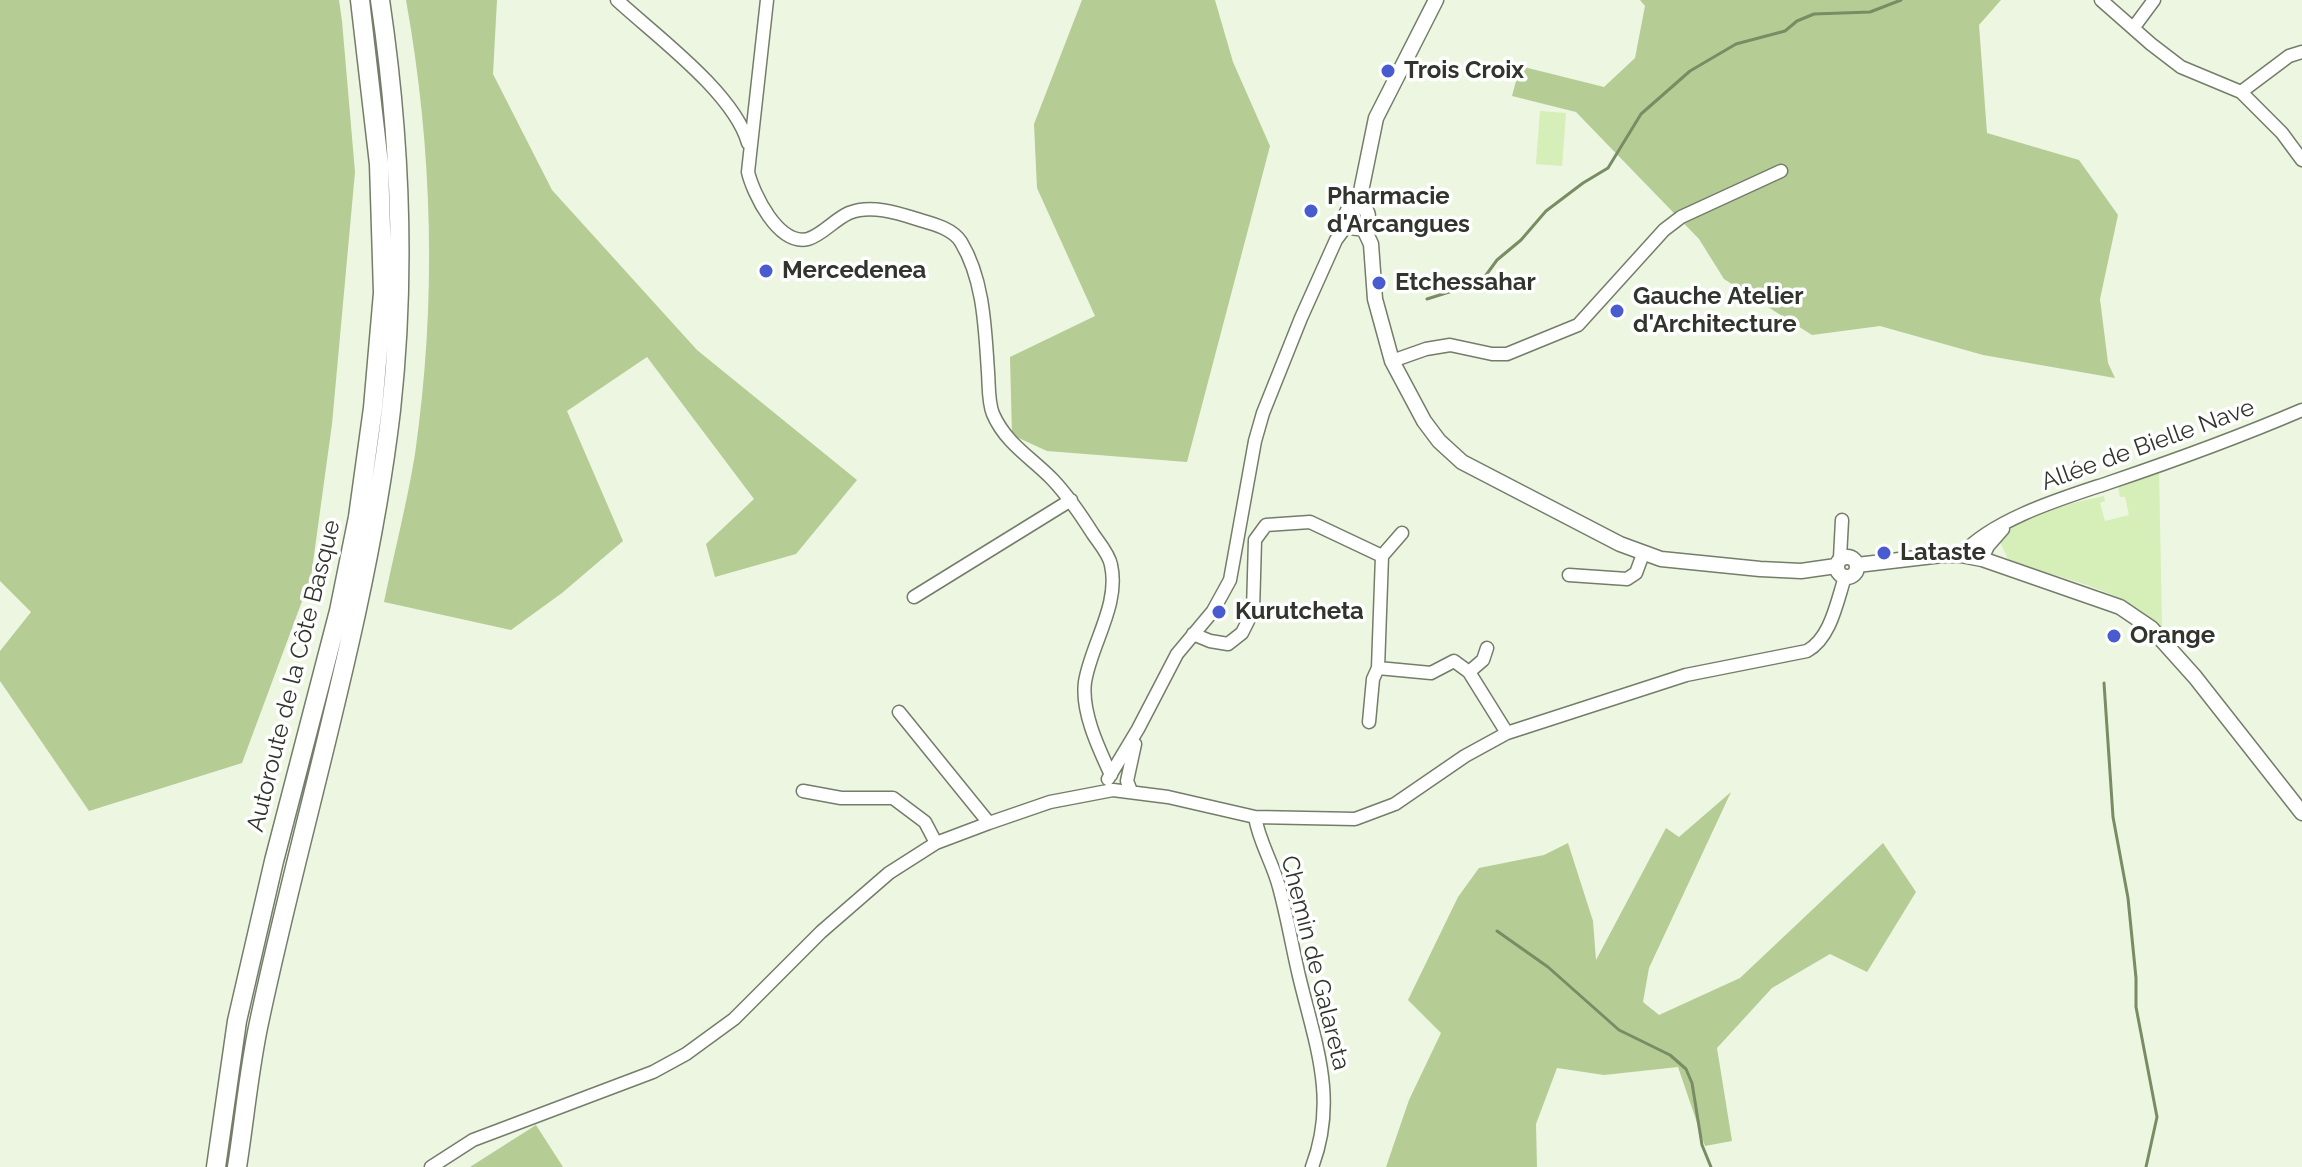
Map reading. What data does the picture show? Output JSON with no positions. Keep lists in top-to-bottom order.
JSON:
{
  "streets": {
    "highway": ["Autoroute de la Côte Basque"],
    "street": ["Allée de Bielle Nave", "Chemin de Galareta"]
  },
  "places": [
    "Trois Croix",
    "Pharmacie d'Arcangues",
    "Mercedenea",
    "Etchessahar",
    "Gauche Atelier d'Architecture",
    "Lataste",
    "Kurutcheta",
    "Orange"
  ]
}
